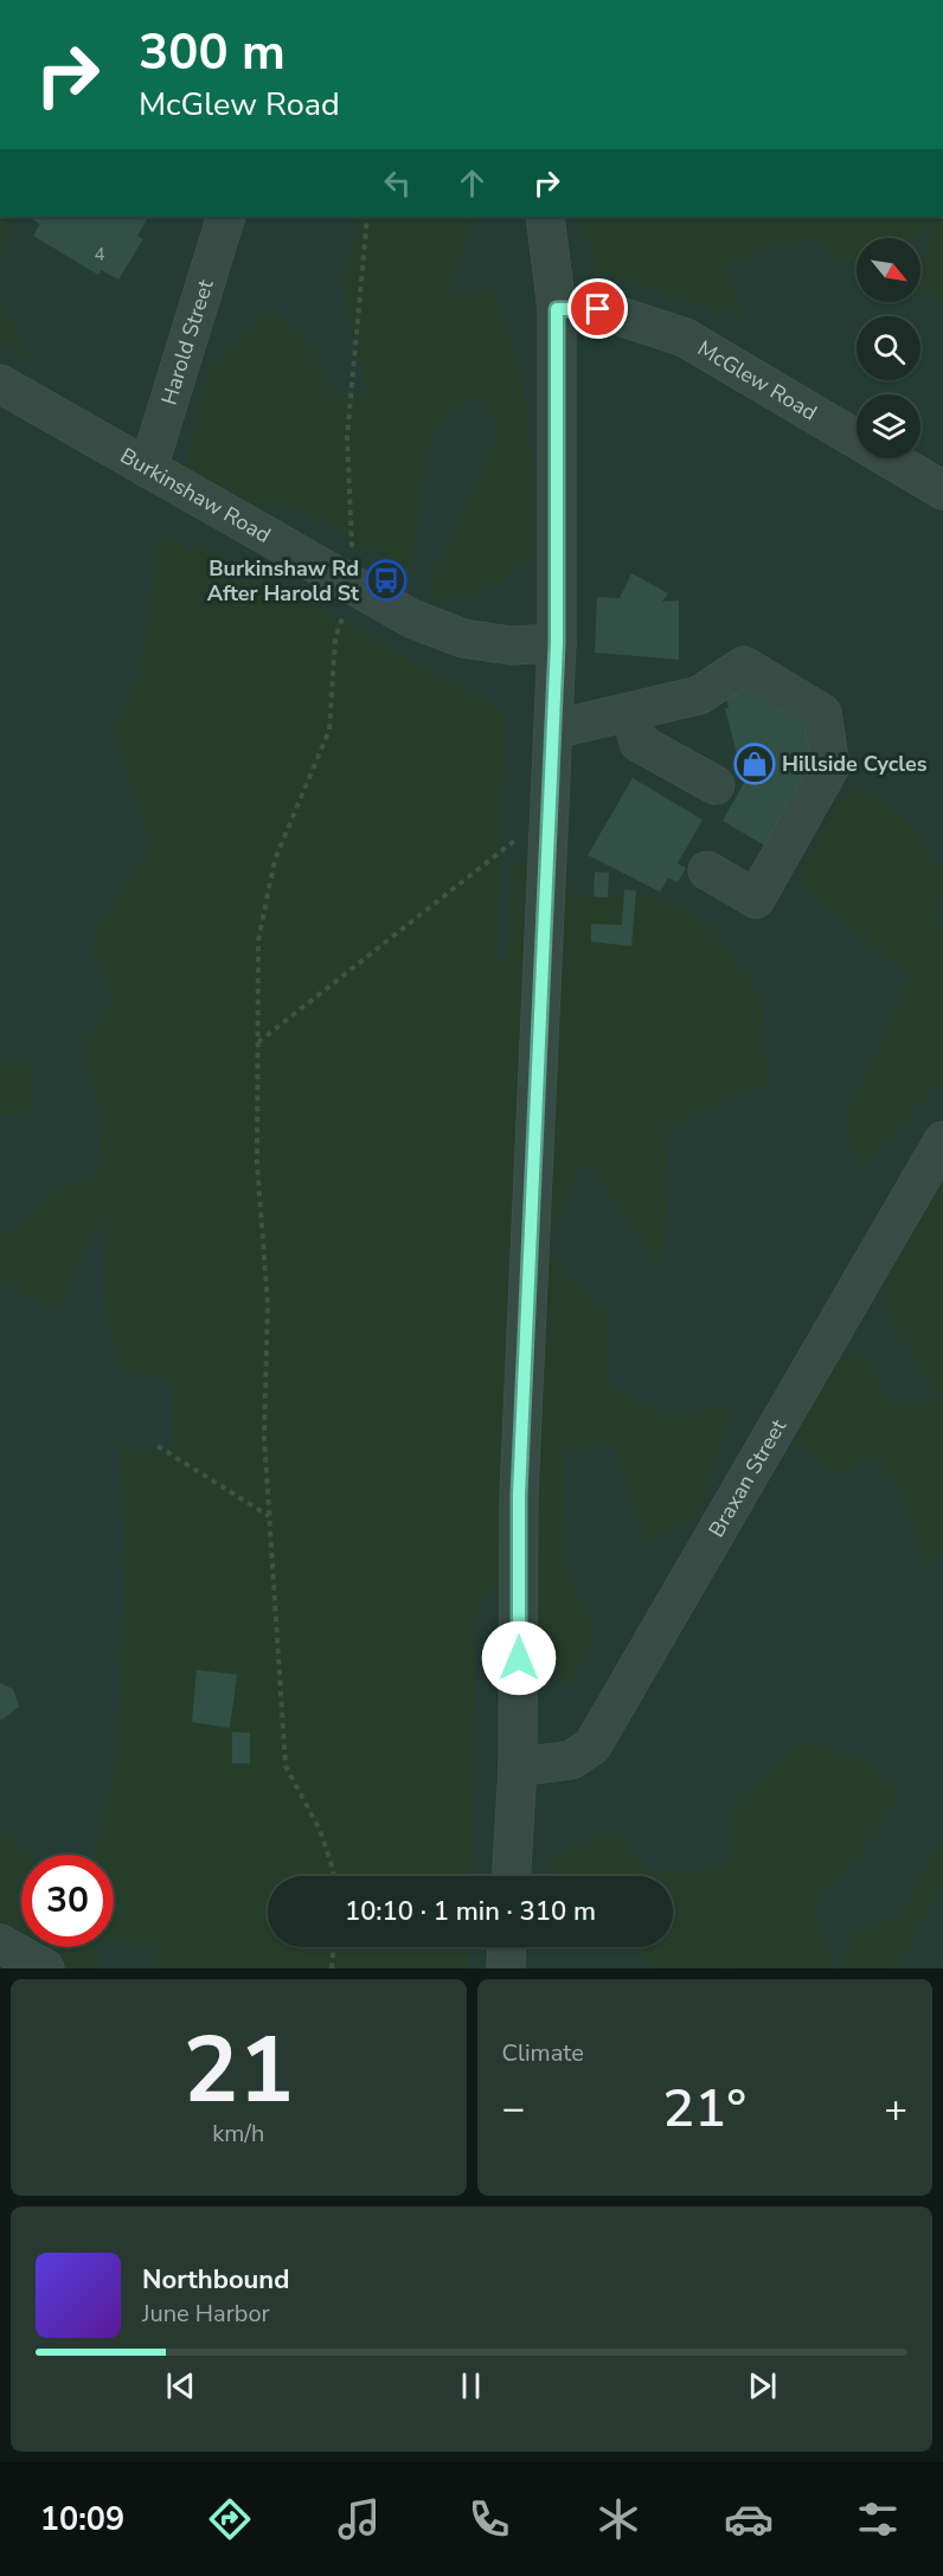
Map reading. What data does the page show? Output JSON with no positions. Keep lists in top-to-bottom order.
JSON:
{
  "streets": {
    "street": [
      "Harold Street",
      "McGlew Road",
      "Burkinshaw Road",
      "Braxan Street"
    ]
  },
  "crossings": [
    ["Harold Street", "Burkinshaw Road"]
  ],
  "places": {
    "bus stop": ["Burkinshaw Rd After Harold St"],
    "shop": ["Hillside Cycles"]
  },
  "house_numbers": ["4"],
  "north": "bottom right",
  "page": {
    "turn": ["300 m", "McGlew Road"],
    "limit": "30",
    "trip": "10:10 · 1 min · 310 m",
    "tile": [
      ["21", "km/h"],
      "Climate"
    ],
    "heat": ["−", "21°", "+"],
    "song": ["Northbound", "June Harbor"],
    "tabs": "10:09"
  }
}
